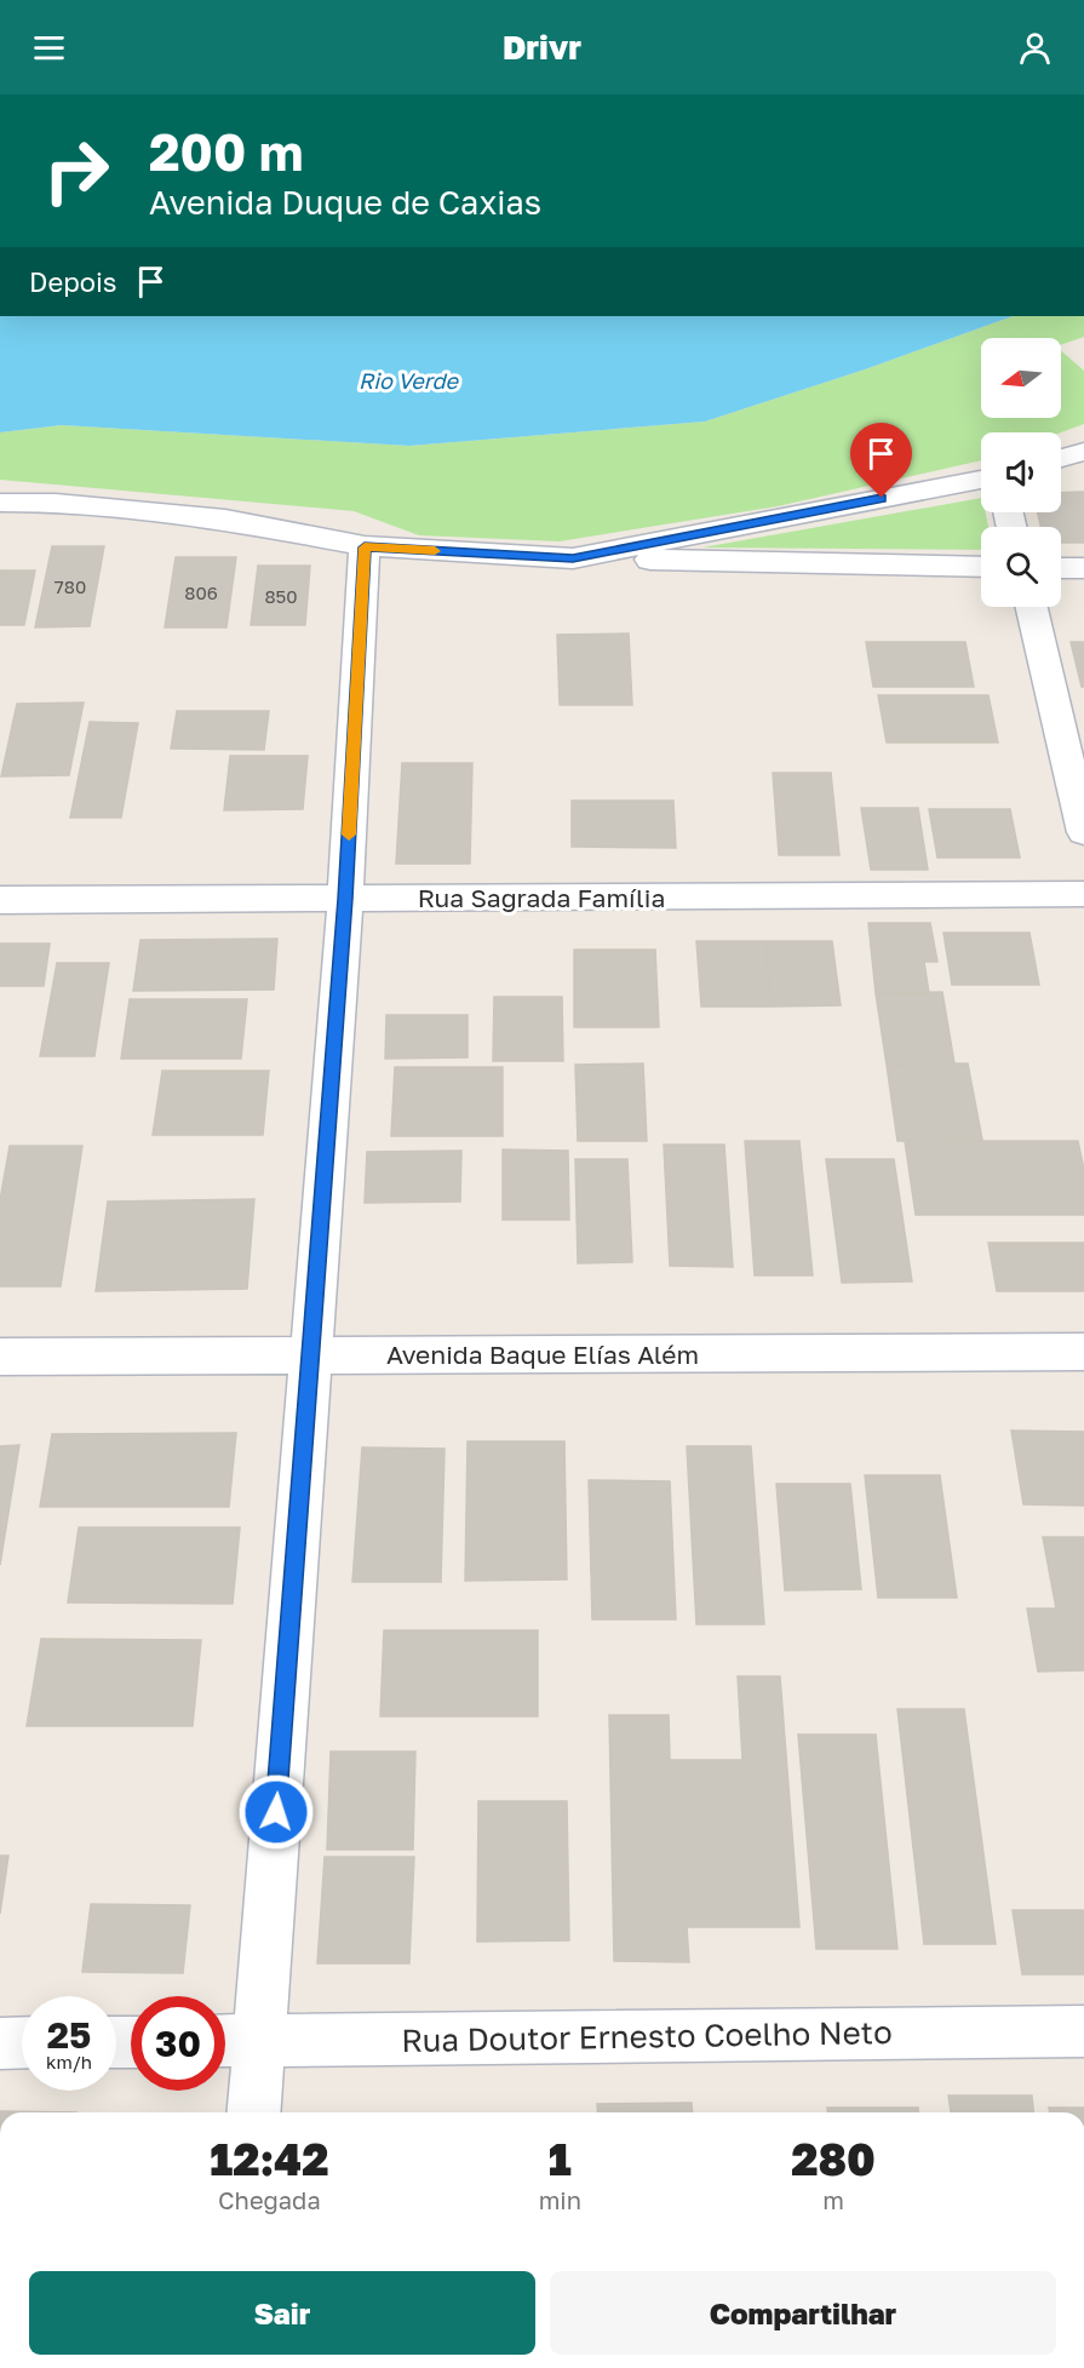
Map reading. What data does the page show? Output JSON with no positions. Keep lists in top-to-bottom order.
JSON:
{
  "streets": {
    "street": ["Rua Sagrada Família", "Avenida Baque Elías Além", "Rua Doutor Ernesto Coelho Neto"]
  },
  "water": ["Rio Verde"],
  "house_numbers": ["780", "806", "850"],
  "north": "left",
  "page": {
    "header": "Drivr",
    "turn": ["200 m", "Avenida Duque de Caxias"],
    "then": "Depois",
    "speed": "25 km/h",
    "limit": "30",
    "eta": [
      "12:42",
      "Chegada",
      "1",
      "min",
      "280",
      "m"
    ],
    "buttons": ["Sair", "Compartilhar"]
  }
}
